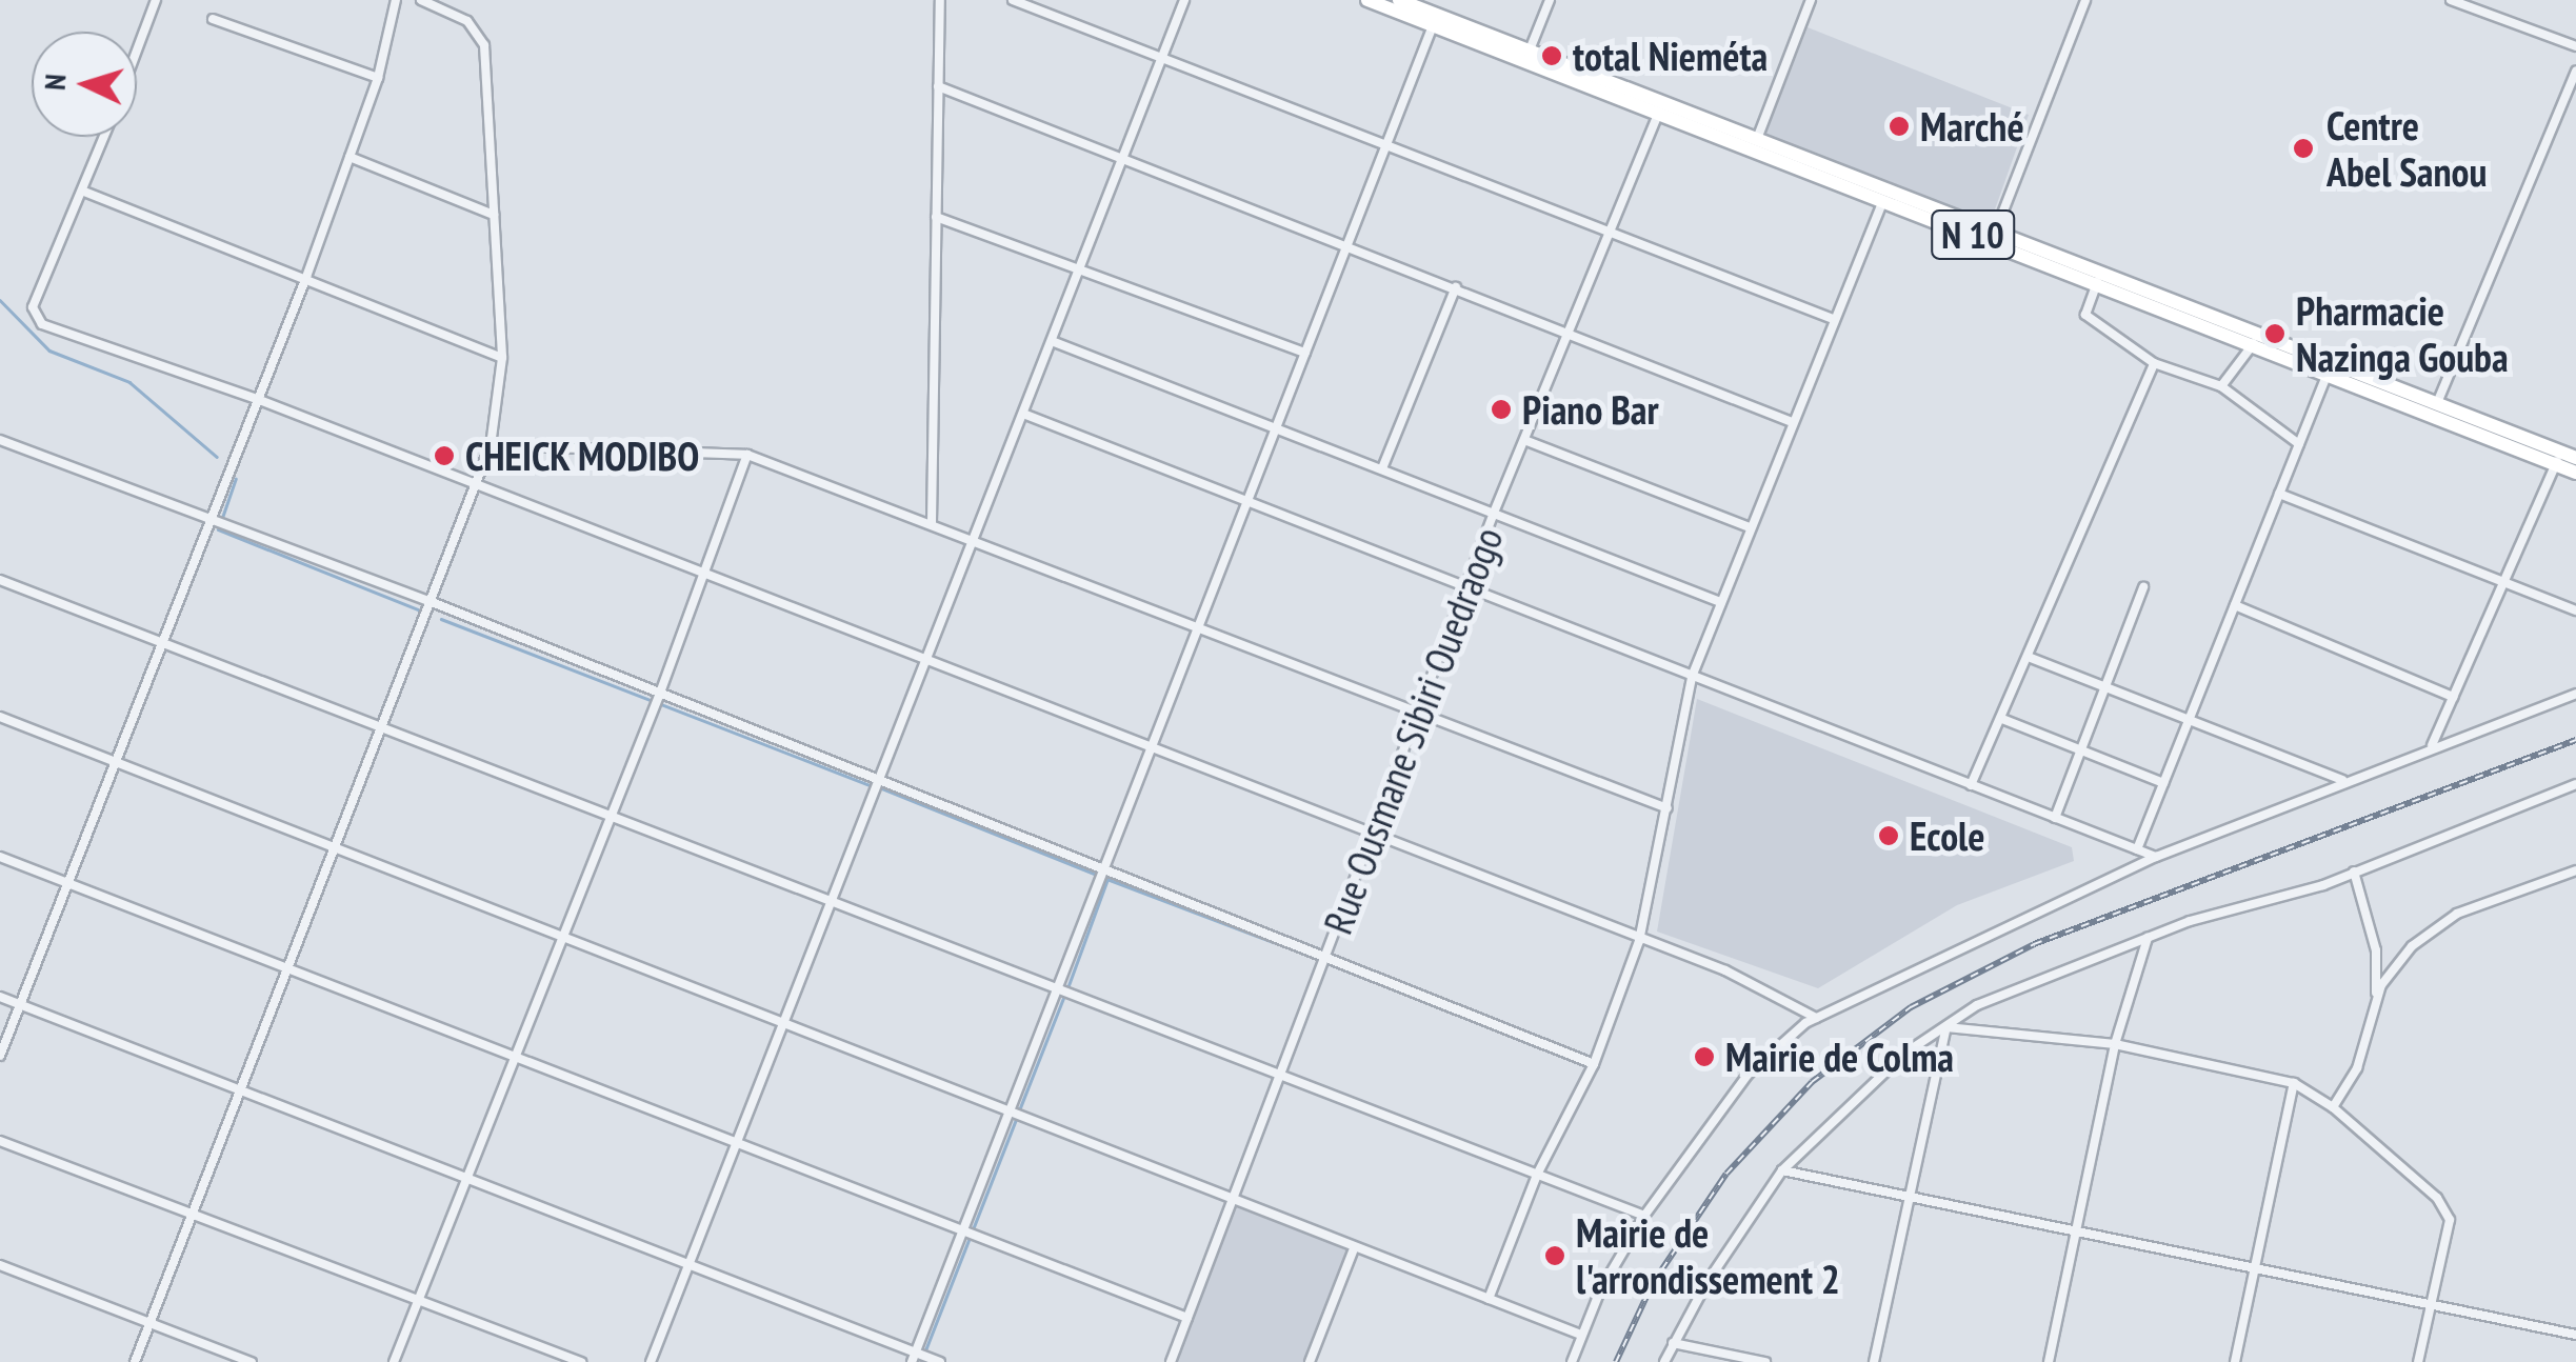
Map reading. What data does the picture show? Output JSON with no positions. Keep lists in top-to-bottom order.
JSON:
{
  "streets": {
    "main road": ["N 10"],
    "street": ["Rue Ousmane Sibiri Ouedraogo"]
  },
  "crossings": [
    ["N 10", "Rue Ousmane Sibiri Ouedraogo"]
  ],
  "places": [
    "total Nieméta",
    "Marché",
    "Centre Abel Sanou",
    "Pharmacie Nazinga Gouba",
    "Piano Bar",
    "CHEICK MODIBO",
    "Ecole",
    "Mairie de Colma",
    "Mairie de l'arrondissement 2"
  ],
  "north": "left"
}
